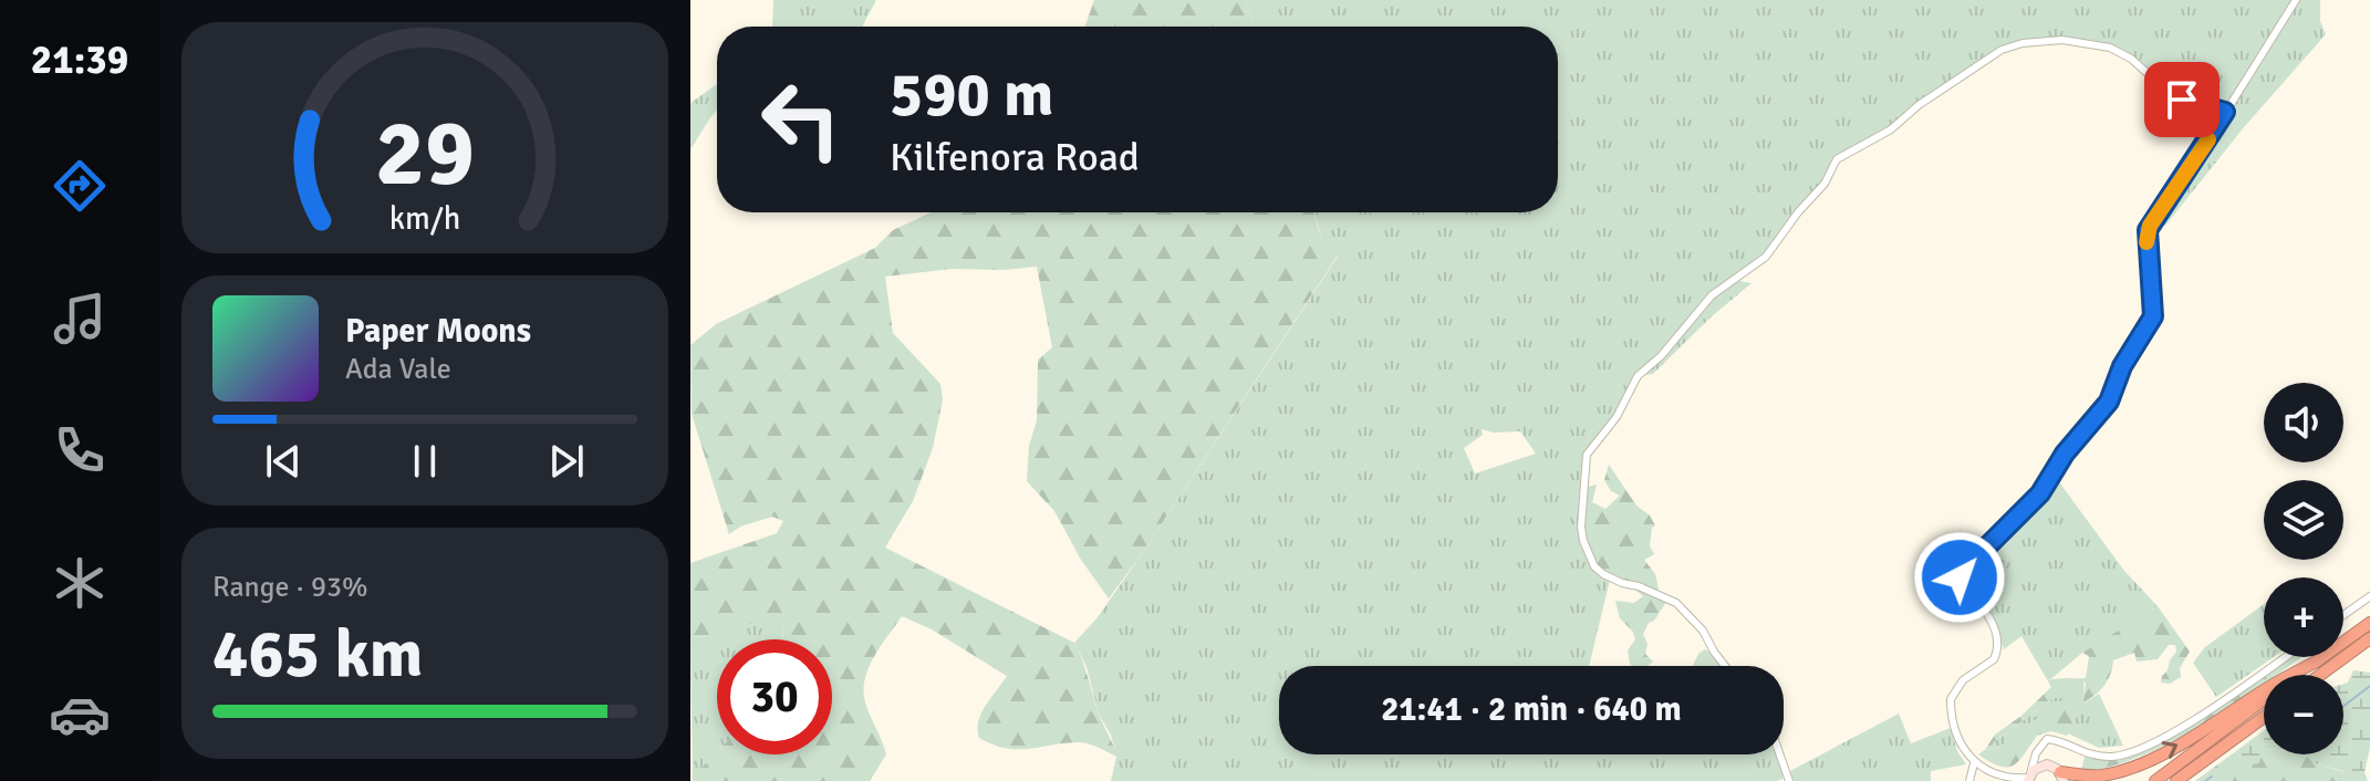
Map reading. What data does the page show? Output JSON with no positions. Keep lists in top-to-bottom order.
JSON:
{
  "page": {
    "tabs": "21:39",
    "turn": ["590 m", "Kilfenora Road"],
    "song": ["Paper Moons", "Ada Vale"],
    "map_buttons": ["+", "−"],
    "tile": ["Range · 93%", "465 km"],
    "limit": "30",
    "trip": "21:41 · 2 min · 640 m",
    "gauge": ["29", "km/h"]
  }
}
